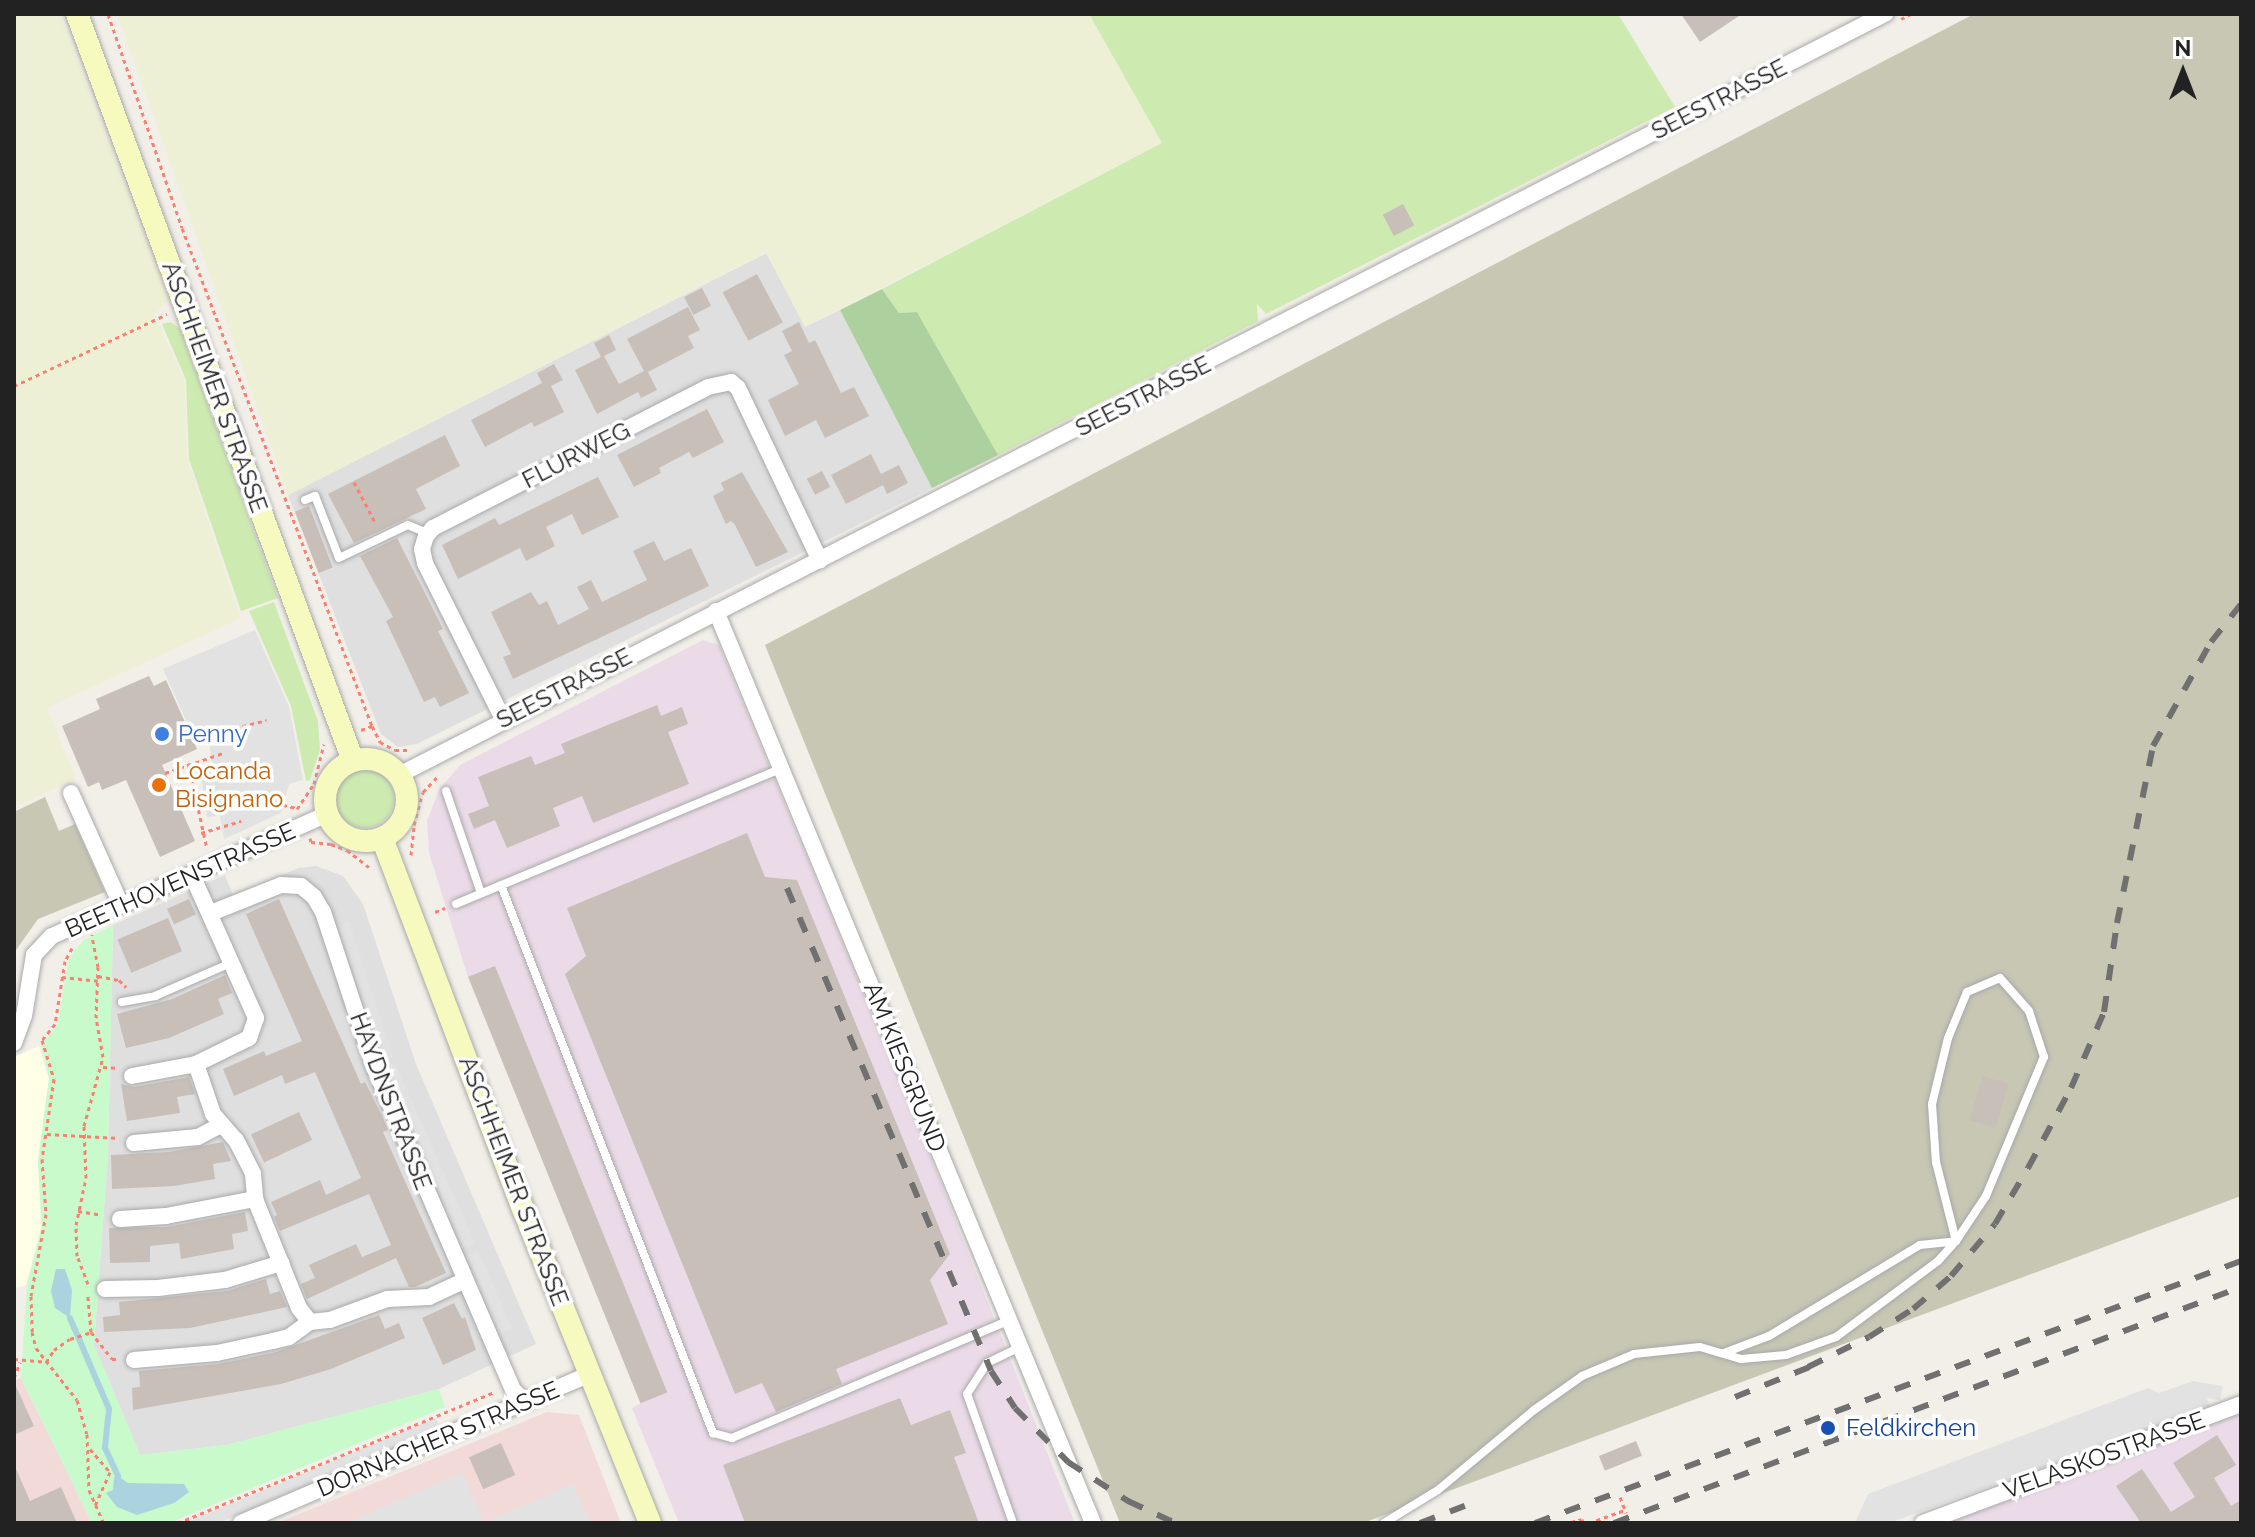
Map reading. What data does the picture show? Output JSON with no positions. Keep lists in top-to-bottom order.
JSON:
{
  "streets": {
    "main road": ["ASCHHEIMER STRASSE"],
    "street": [
      "SEESTRASSE",
      "FLURWEG",
      "BEETHOVENSTRASSE",
      "AM KIESGRUND",
      "HAYDNSTRASSE",
      "DORNACHER STRASSE",
      "VELASKOSTRASSE"
    ]
  },
  "crossings": [
    ["SEESTRASSE", "ASCHHEIMER STRASSE"],
    ["SEESTRASSE", "FLURWEG"],
    ["SEESTRASSE", "BEETHOVENSTRASSE"],
    ["SEESTRASSE", "AM KIESGRUND"],
    ["ASCHHEIMER STRASSE", "BEETHOVENSTRASSE"],
    ["ASCHHEIMER STRASSE", "DORNACHER STRASSE"],
    ["HAYDNSTRASSE", "DORNACHER STRASSE"]
  ],
  "places": ["Penny", "Locanda Bisignano", "Feldkirchen"],
  "north": "top"
}
